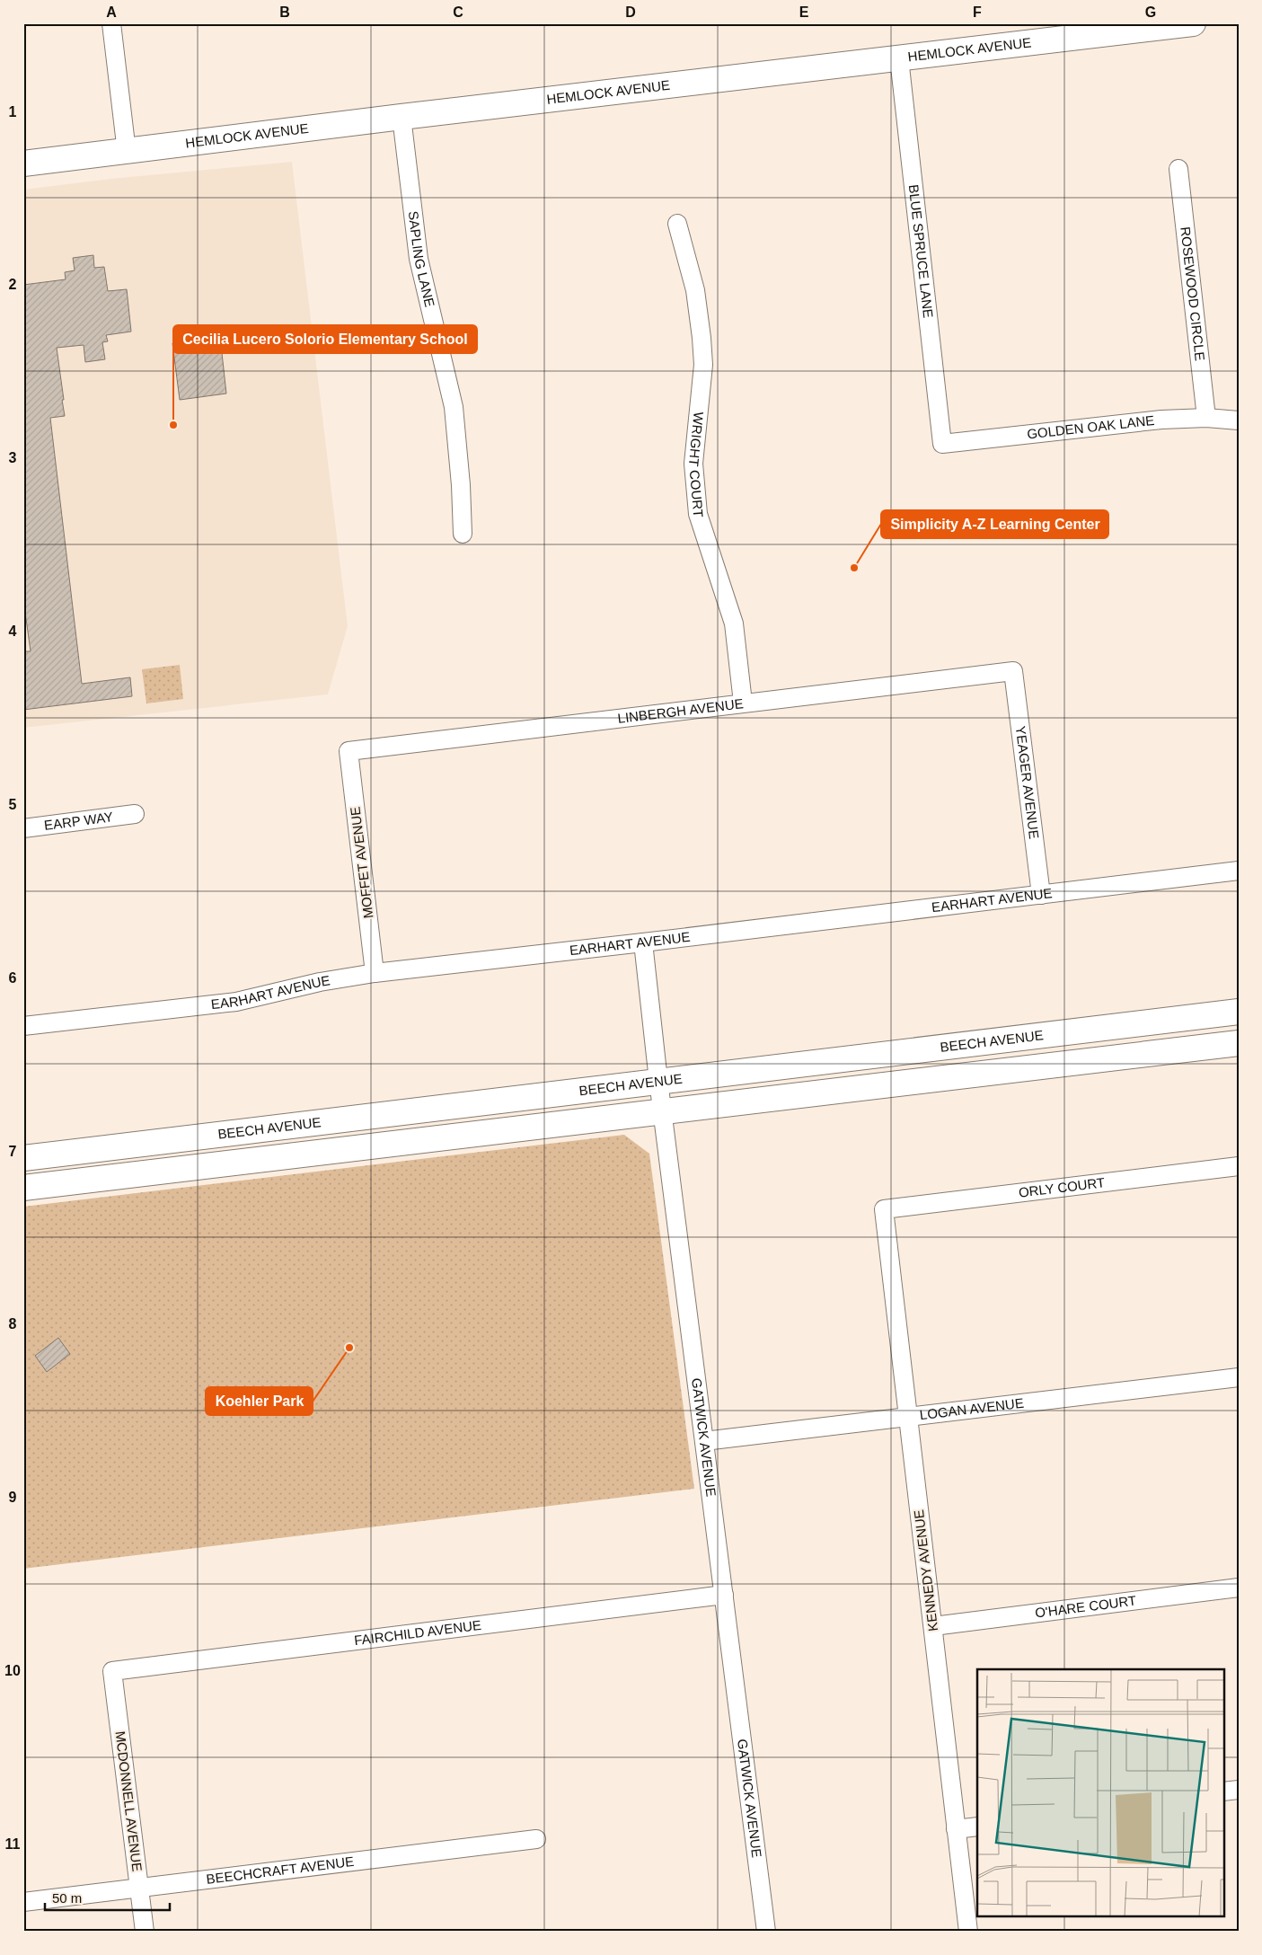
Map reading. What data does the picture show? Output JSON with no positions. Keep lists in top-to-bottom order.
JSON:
{
  "streets": {
    "main road": ["HEMLOCK AVENUE", "BEECH AVENUE"],
    "street": [
      "BLUE SPRUCE LANE",
      "SAPLING LANE",
      "ROSEWOOD CIRCLE",
      "GOLDEN OAK LANE",
      "WRIGHT COURT",
      "LINBERGH AVENUE",
      "YEAGER AVENUE",
      "EARP WAY",
      "MOFFET AVENUE",
      "EARHART AVENUE",
      "ORLY COURT",
      "LOGAN AVENUE",
      "GATWICK AVENUE",
      "KENNEDY AVENUE",
      "O'HARE COURT",
      "FAIRCHILD AVENUE",
      "MCDONNELL AVENUE",
      "BEECHCRAFT AVENUE"
    ]
  },
  "crossings": [
    ["HEMLOCK AVENUE", "BLUE SPRUCE LANE"],
    ["HEMLOCK AVENUE", "SAPLING LANE"],
    ["BLUE SPRUCE LANE", "GOLDEN OAK LANE"],
    ["ROSEWOOD CIRCLE", "GOLDEN OAK LANE"],
    ["WRIGHT COURT", "LINBERGH AVENUE"],
    ["LINBERGH AVENUE", "YEAGER AVENUE"],
    ["LINBERGH AVENUE", "MOFFET AVENUE"],
    ["YEAGER AVENUE", "EARHART AVENUE"],
    ["MOFFET AVENUE", "EARHART AVENUE"],
    ["EARHART AVENUE", "GATWICK AVENUE"],
    ["BEECH AVENUE", "GATWICK AVENUE"],
    ["ORLY COURT", "KENNEDY AVENUE"],
    ["LOGAN AVENUE", "GATWICK AVENUE"],
    ["LOGAN AVENUE", "KENNEDY AVENUE"],
    ["GATWICK AVENUE", "FAIRCHILD AVENUE"],
    ["KENNEDY AVENUE", "O'HARE COURT"],
    ["FAIRCHILD AVENUE", "MCDONNELL AVENUE"],
    ["MCDONNELL AVENUE", "BEECHCRAFT AVENUE"]
  ],
  "places": ["Cecilia Lucero Solorio Elementary School", "Simplicity A-Z Learning Center", "Koehler Park"],
  "scale_bar": "50 m",
  "grid": {
    "columns": [
      "A",
      "B",
      "C",
      "D",
      "E",
      "F",
      "G"
    ],
    "rows": [
      "1",
      "2",
      "3",
      "4",
      "5",
      "6",
      "7",
      "8",
      "9",
      "10",
      "11"
    ]
  }
}
